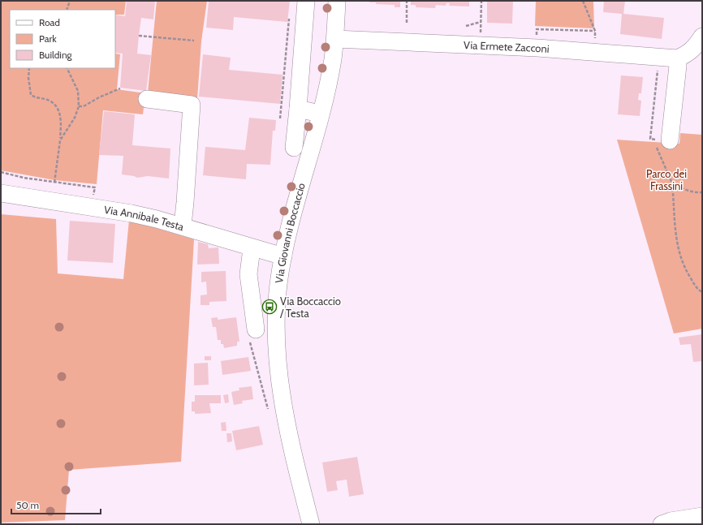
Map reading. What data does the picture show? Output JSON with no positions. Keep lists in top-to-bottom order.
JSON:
{
  "streets": {
    "street": ["Via Ermete Zacconi", "Via Annibale Testa", "Via Giovanni Boccaccio"]
  },
  "crossings": [
    ["Via Ermete Zacconi", "Via Giovanni Boccaccio"],
    ["Via Annibale Testa", "Via Giovanni Boccaccio"]
  ],
  "parks": ["Parco dei Frassini"],
  "places": {
    "bus stop": ["Via Boccaccio / Testa"]
  },
  "legend": ["Road", "Park", "Building"],
  "scale_bar": "50 m"
}
